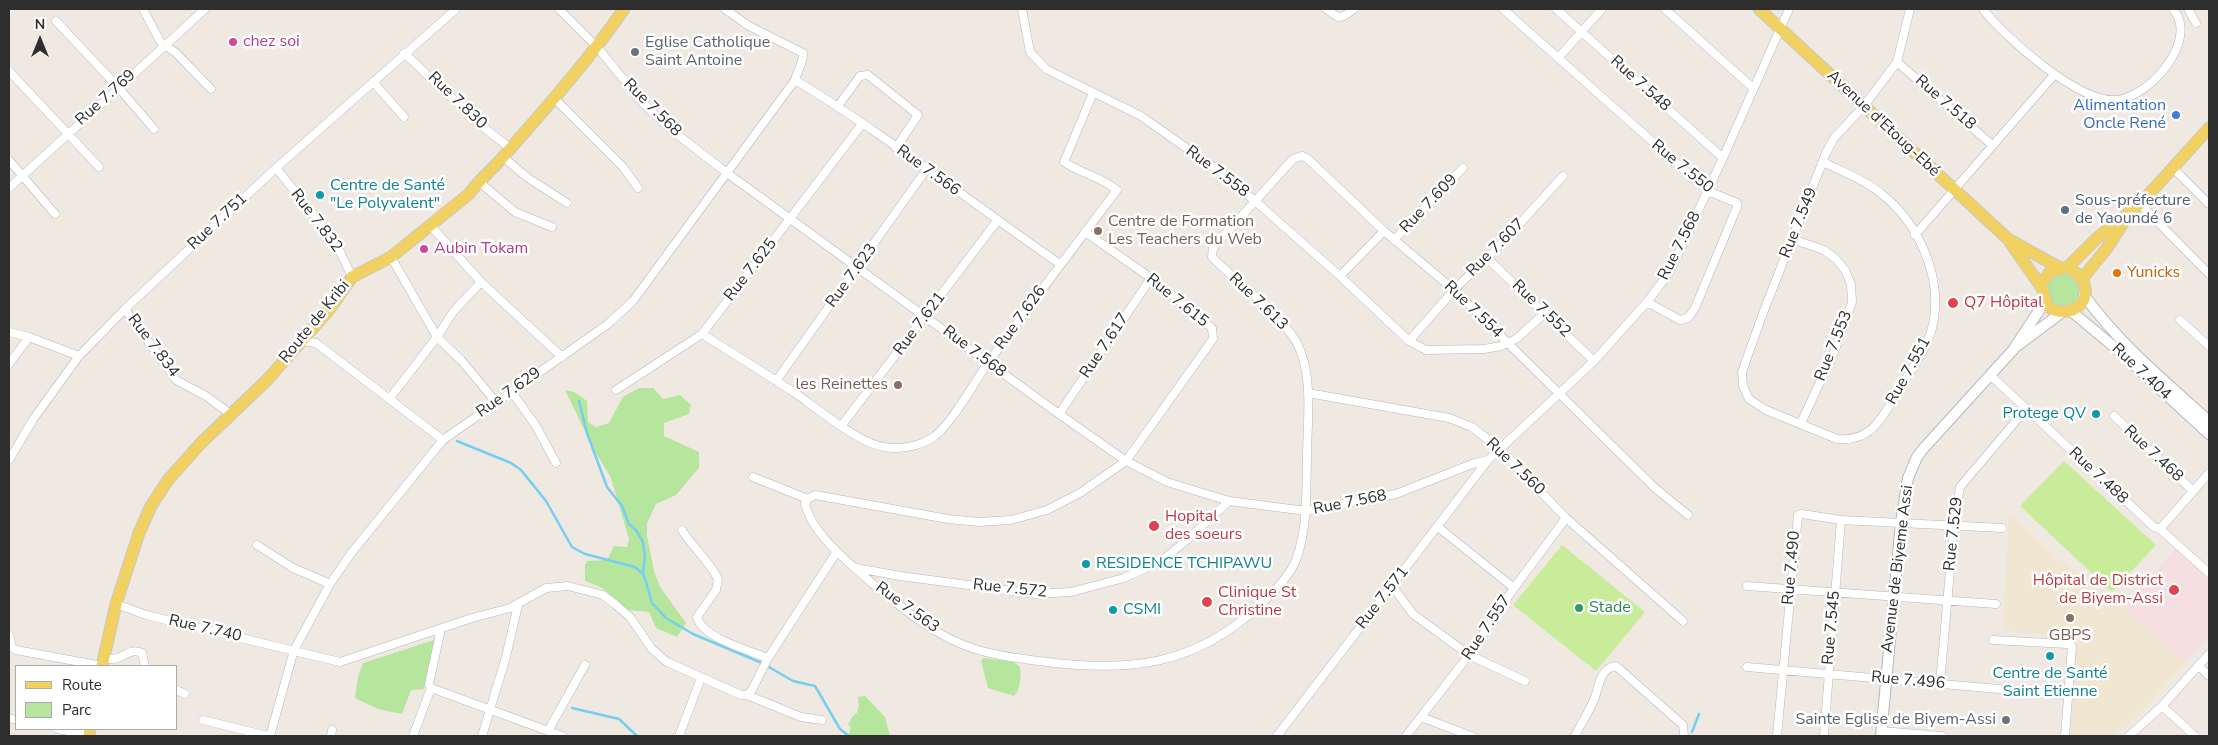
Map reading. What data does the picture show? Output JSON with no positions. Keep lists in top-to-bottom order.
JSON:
{
  "streets": {
    "main road": [
      "Avenue d'Etoug-Ebé",
      "Route de Kribi",
      "Rue 7.404",
      "Avenue de Biyeme Assi"
    ],
    "street": [
      "Rue 7.548",
      "Rue 7.769",
      "Rue 7.830",
      "Rue 7.518",
      "Rue 7.568",
      "Rue 7.550",
      "Rue 7.566",
      "Rue 7.558",
      "Rue 7.609",
      "Rue 7.832",
      "Rue 7.751",
      "Rue 7.549",
      "Rue 7.607",
      "Rue 7.625",
      "Rue 7.623",
      "Rue 7.615",
      "Rue 7.613",
      "Rue 7.552",
      "Rue 7.554",
      "Rue 7.626",
      "Rue 7.621",
      "Rue 7.834",
      "Rue 7.617",
      "Rue 7.553",
      "Rue 7.551",
      "Rue 7.629",
      "Rue 7.468",
      "Rue 7.560",
      "Rue 7.488",
      "Rue 7.529",
      "Rue 7.490",
      "Rue 7.572",
      "Rue 7.571",
      "Rue 7.563",
      "Rue 7.557",
      "Rue 7.545",
      "Rue 7.740",
      "Rue 7.496"
    ]
  },
  "crossings": [
    ["Rue 7.548", "Rue 7.568"],
    ["Rue 7.830", "Rue 7.751"],
    ["Rue 7.830", "Route de Kribi"],
    ["Rue 7.518", "Rue 7.549"],
    ["Rue 7.568", "Avenue d'Etoug-Ebé"],
    ["Rue 7.568", "Rue 7.550"],
    ["Rue 7.568", "Rue 7.625"],
    ["Rue 7.568", "Rue 7.623"],
    ["Rue 7.568", "Rue 7.615"],
    ["Rue 7.568", "Rue 7.613"],
    ["Rue 7.568", "Rue 7.552"],
    ["Rue 7.568", "Rue 7.554"],
    ["Rue 7.568", "Rue 7.626"],
    ["Rue 7.568", "Route de Kribi"],
    ["Rue 7.568", "Rue 7.621"],
    ["Rue 7.568", "Rue 7.617"],
    ["Rue 7.568", "Rue 7.629"],
    ["Rue 7.568", "Rue 7.560"],
    ["Rue 7.568", "Rue 7.572"],
    ["Rue 7.568", "Rue 7.571"],
    ["Rue 7.568", "Rue 7.563"],
    ["Avenue d'Etoug-Ebé", "Rue 7.549"],
    ["Rue 7.566", "Rue 7.625"],
    ["Rue 7.566", "Rue 7.623"],
    ["Rue 7.566", "Rue 7.626"],
    ["Rue 7.566", "Rue 7.621"],
    ["Rue 7.566", "Rue 7.629"],
    ["Rue 7.558", "Rue 7.609"],
    ["Rue 7.558", "Rue 7.607"],
    ["Rue 7.558", "Rue 7.613"],
    ["Rue 7.558", "Rue 7.554"],
    ["Rue 7.558", "Rue 7.626"],
    ["Rue 7.609", "Rue 7.554"],
    ["Rue 7.832", "Rue 7.751"],
    ["Rue 7.832", "Route de Kribi"],
    ["Rue 7.751", "Rue 7.834"],
    ["Rue 7.549", "Rue 7.553"],
    ["Rue 7.549", "Rue 7.551"],
    ["Rue 7.607", "Rue 7.552"],
    ["Rue 7.607", "Rue 7.554"],
    ["Rue 7.625", "Rue 7.626"],
    ["Rue 7.623", "Rue 7.626"],
    ["Rue 7.615", "Rue 7.626"],
    ["Rue 7.615", "Rue 7.617"],
    ["Rue 7.613", "Rue 7.554"],
    ["Rue 7.613", "Rue 7.560"],
    ["Rue 7.613", "Rue 7.563"],
    ["Rue 7.626", "Rue 7.621"],
    ["Route de Kribi", "Rue 7.834"],
    ["Route de Kribi", "Rue 7.740"],
    ["Rue 7.553", "Rue 7.551"],
    ["Rue 7.404", "Avenue de Biyeme Assi"],
    ["Rue 7.629", "Rue 7.740"],
    ["Rue 7.560", "Rue 7.557"],
    ["Rue 7.488", "Rue 7.529"],
    ["Rue 7.488", "Avenue de Biyeme Assi"],
    ["Rue 7.529", "Rue 7.490"],
    ["Rue 7.529", "Rue 7.496"],
    ["Rue 7.490", "Avenue de Biyeme Assi"],
    ["Rue 7.490", "Rue 7.545"],
    ["Rue 7.490", "Rue 7.496"],
    ["Avenue de Biyeme Assi", "Rue 7.496"],
    ["Rue 7.572", "Rue 7.563"],
    ["Rue 7.545", "Rue 7.496"]
  ],
  "places": [
    "chez soi",
    "Eglise Catholique Saint Antoine",
    "Alimentation Oncle René",
    "Centre de Santé \"Le Polyvalent\"",
    "Sous-préfecture de Yaoundé 6",
    "Centre de Formation Les Teachers du Web",
    "Aubin Tokam",
    "Yunicks",
    "Q7 Hôpital",
    "les Reinettes",
    "Protege QV",
    "Hopital des soeurs",
    "RESIDENCE TCHIPAWU",
    "Hôpital de District de Biyem-Assi",
    "Clinique St Christine",
    "Stade",
    "CSMI",
    "GBPS",
    "Centre de Santé Saint Etienne",
    "Sainte Eglise de Biyem-Assi"
  ],
  "legend": ["Route", "Parc"],
  "north": "top"
}
